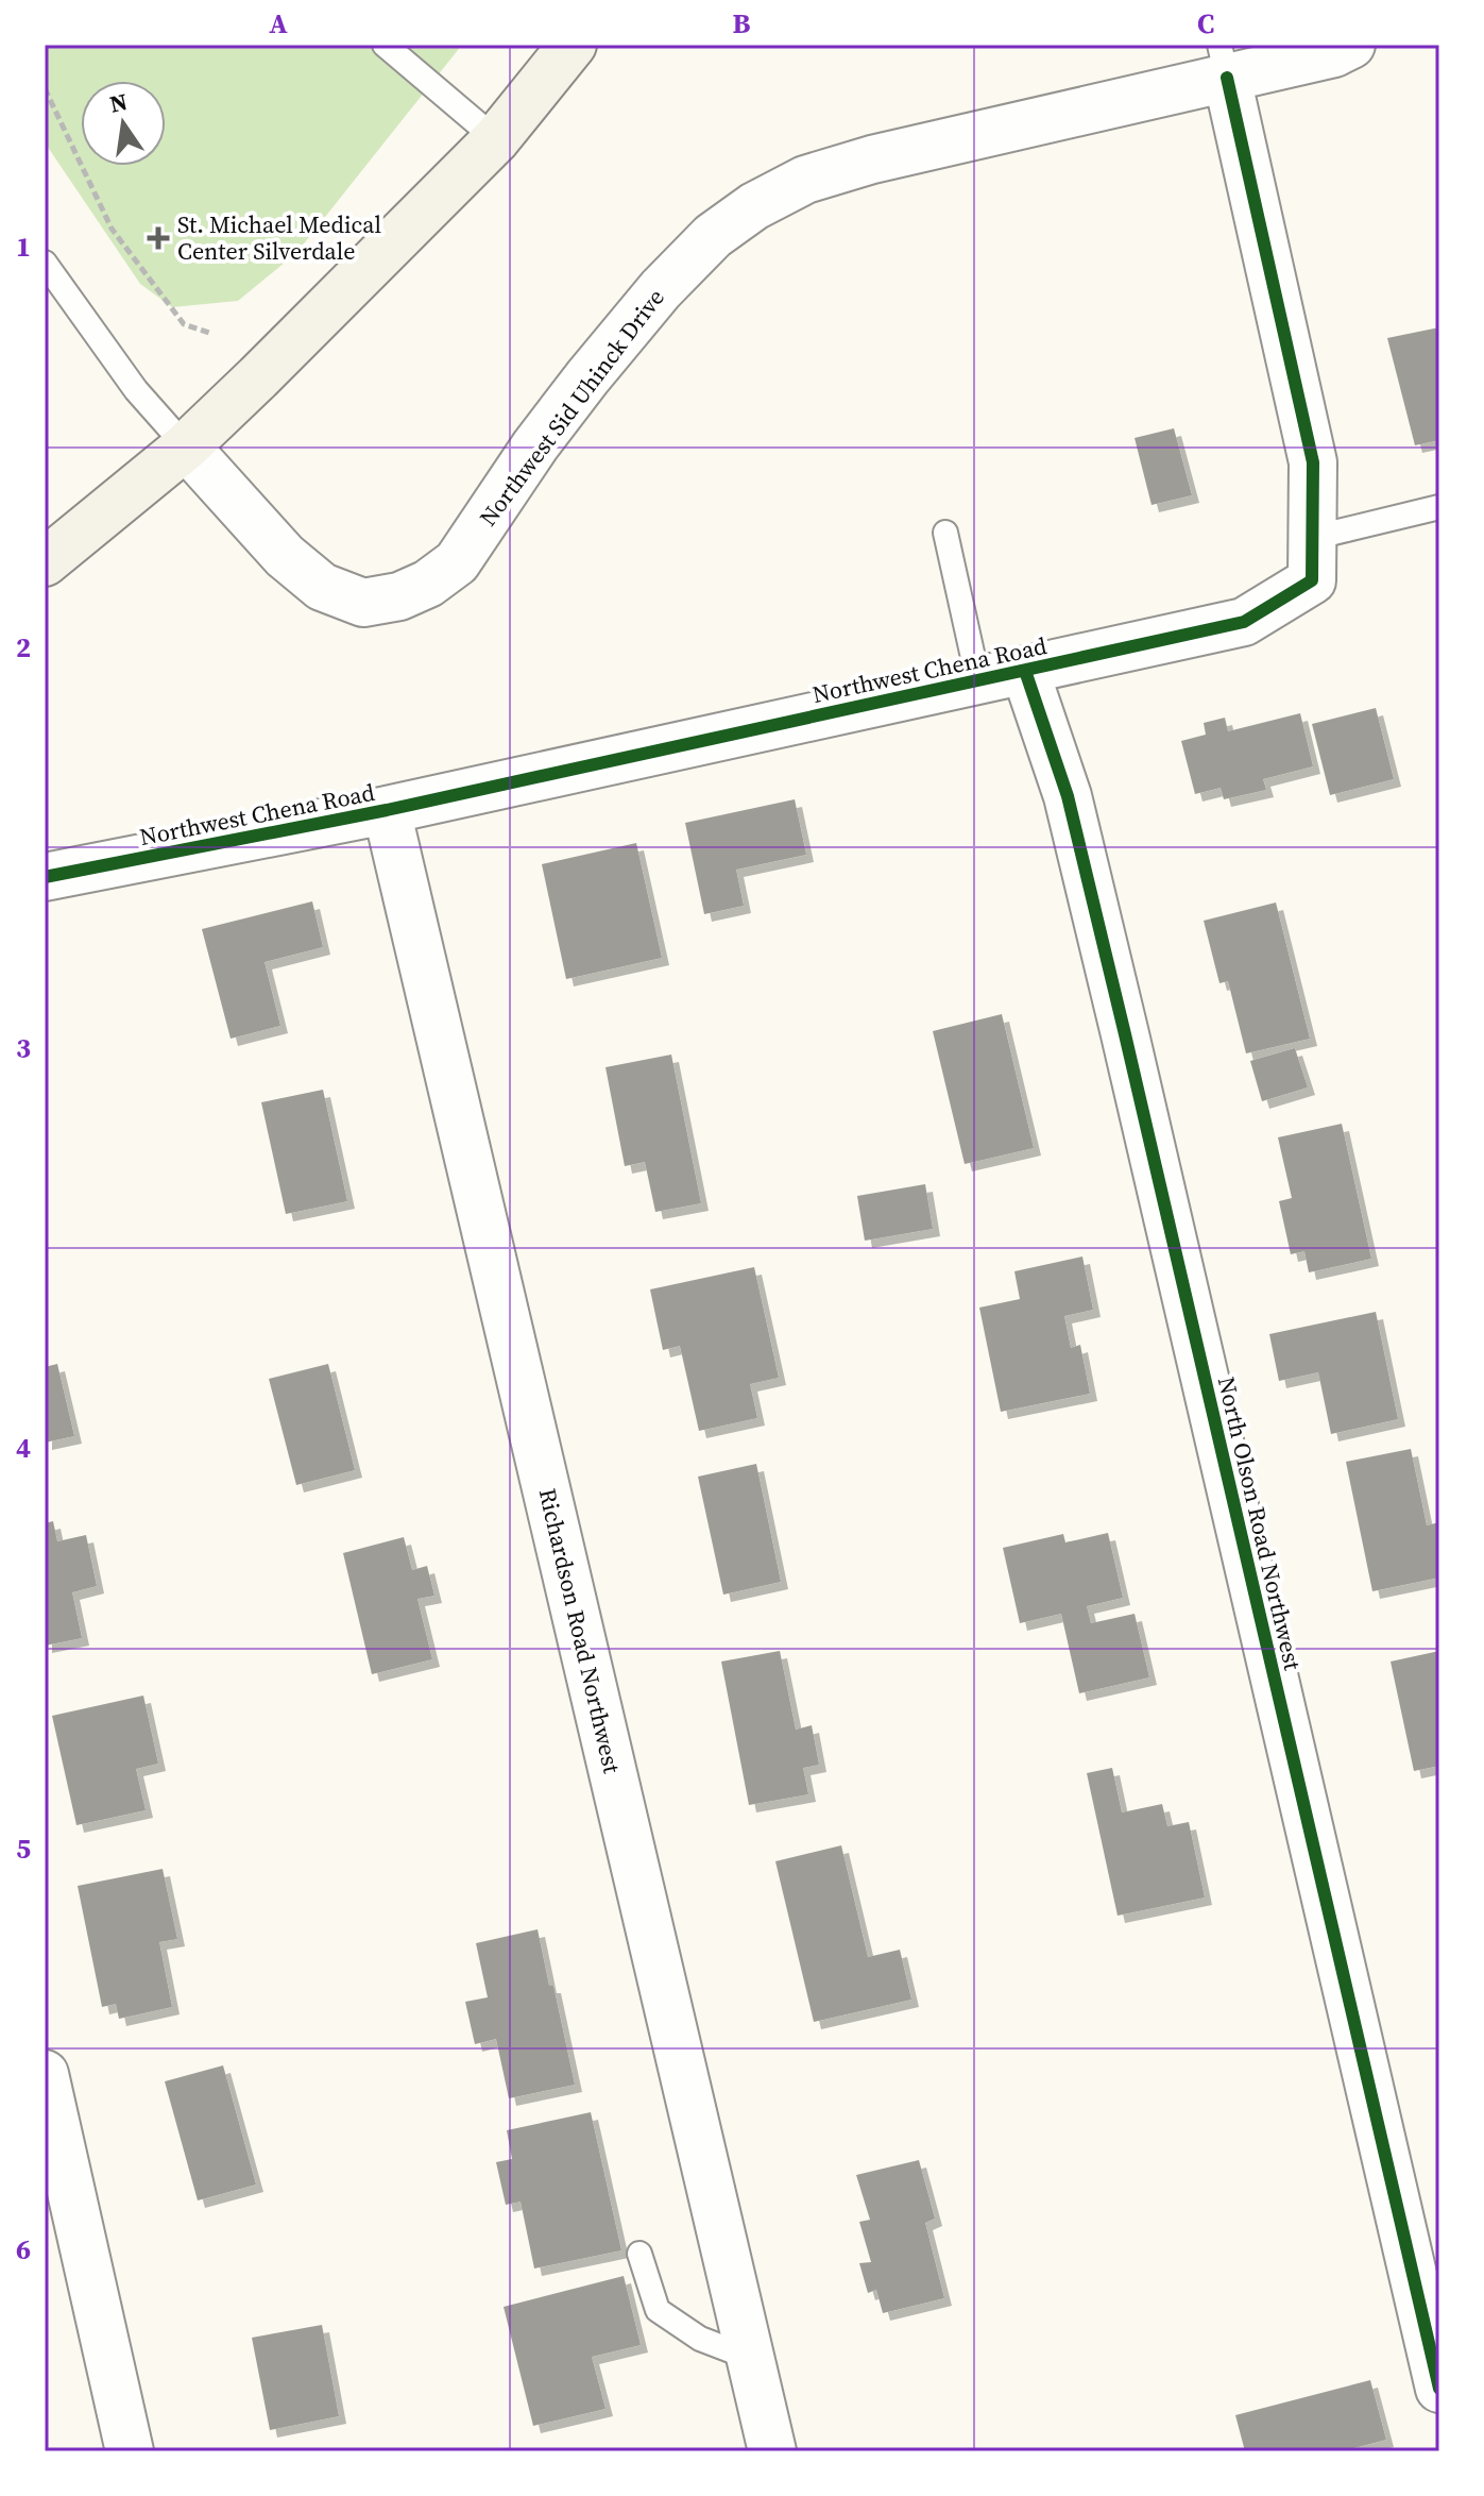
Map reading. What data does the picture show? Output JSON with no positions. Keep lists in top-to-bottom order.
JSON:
{
  "streets": {
    "street": [
      "Northwest Sid Uhinck Drive",
      "Northwest Chena Road",
      "North Olson Road Northwest",
      "Richardson Road Northwest"
    ]
  },
  "crossings": [
    ["Northwest Sid Uhinck Drive", "Northwest Chena Road"],
    ["Northwest Chena Road", "North Olson Road Northwest"],
    ["Northwest Chena Road", "Richardson Road Northwest"]
  ],
  "places": {
    "health": ["St. Michael Medical Center Silverdale"]
  },
  "north": "top",
  "grid": {
    "columns": ["A", "B", "C"],
    "rows": [
      "1",
      "2",
      "3",
      "4",
      "5",
      "6"
    ]
  }
}
